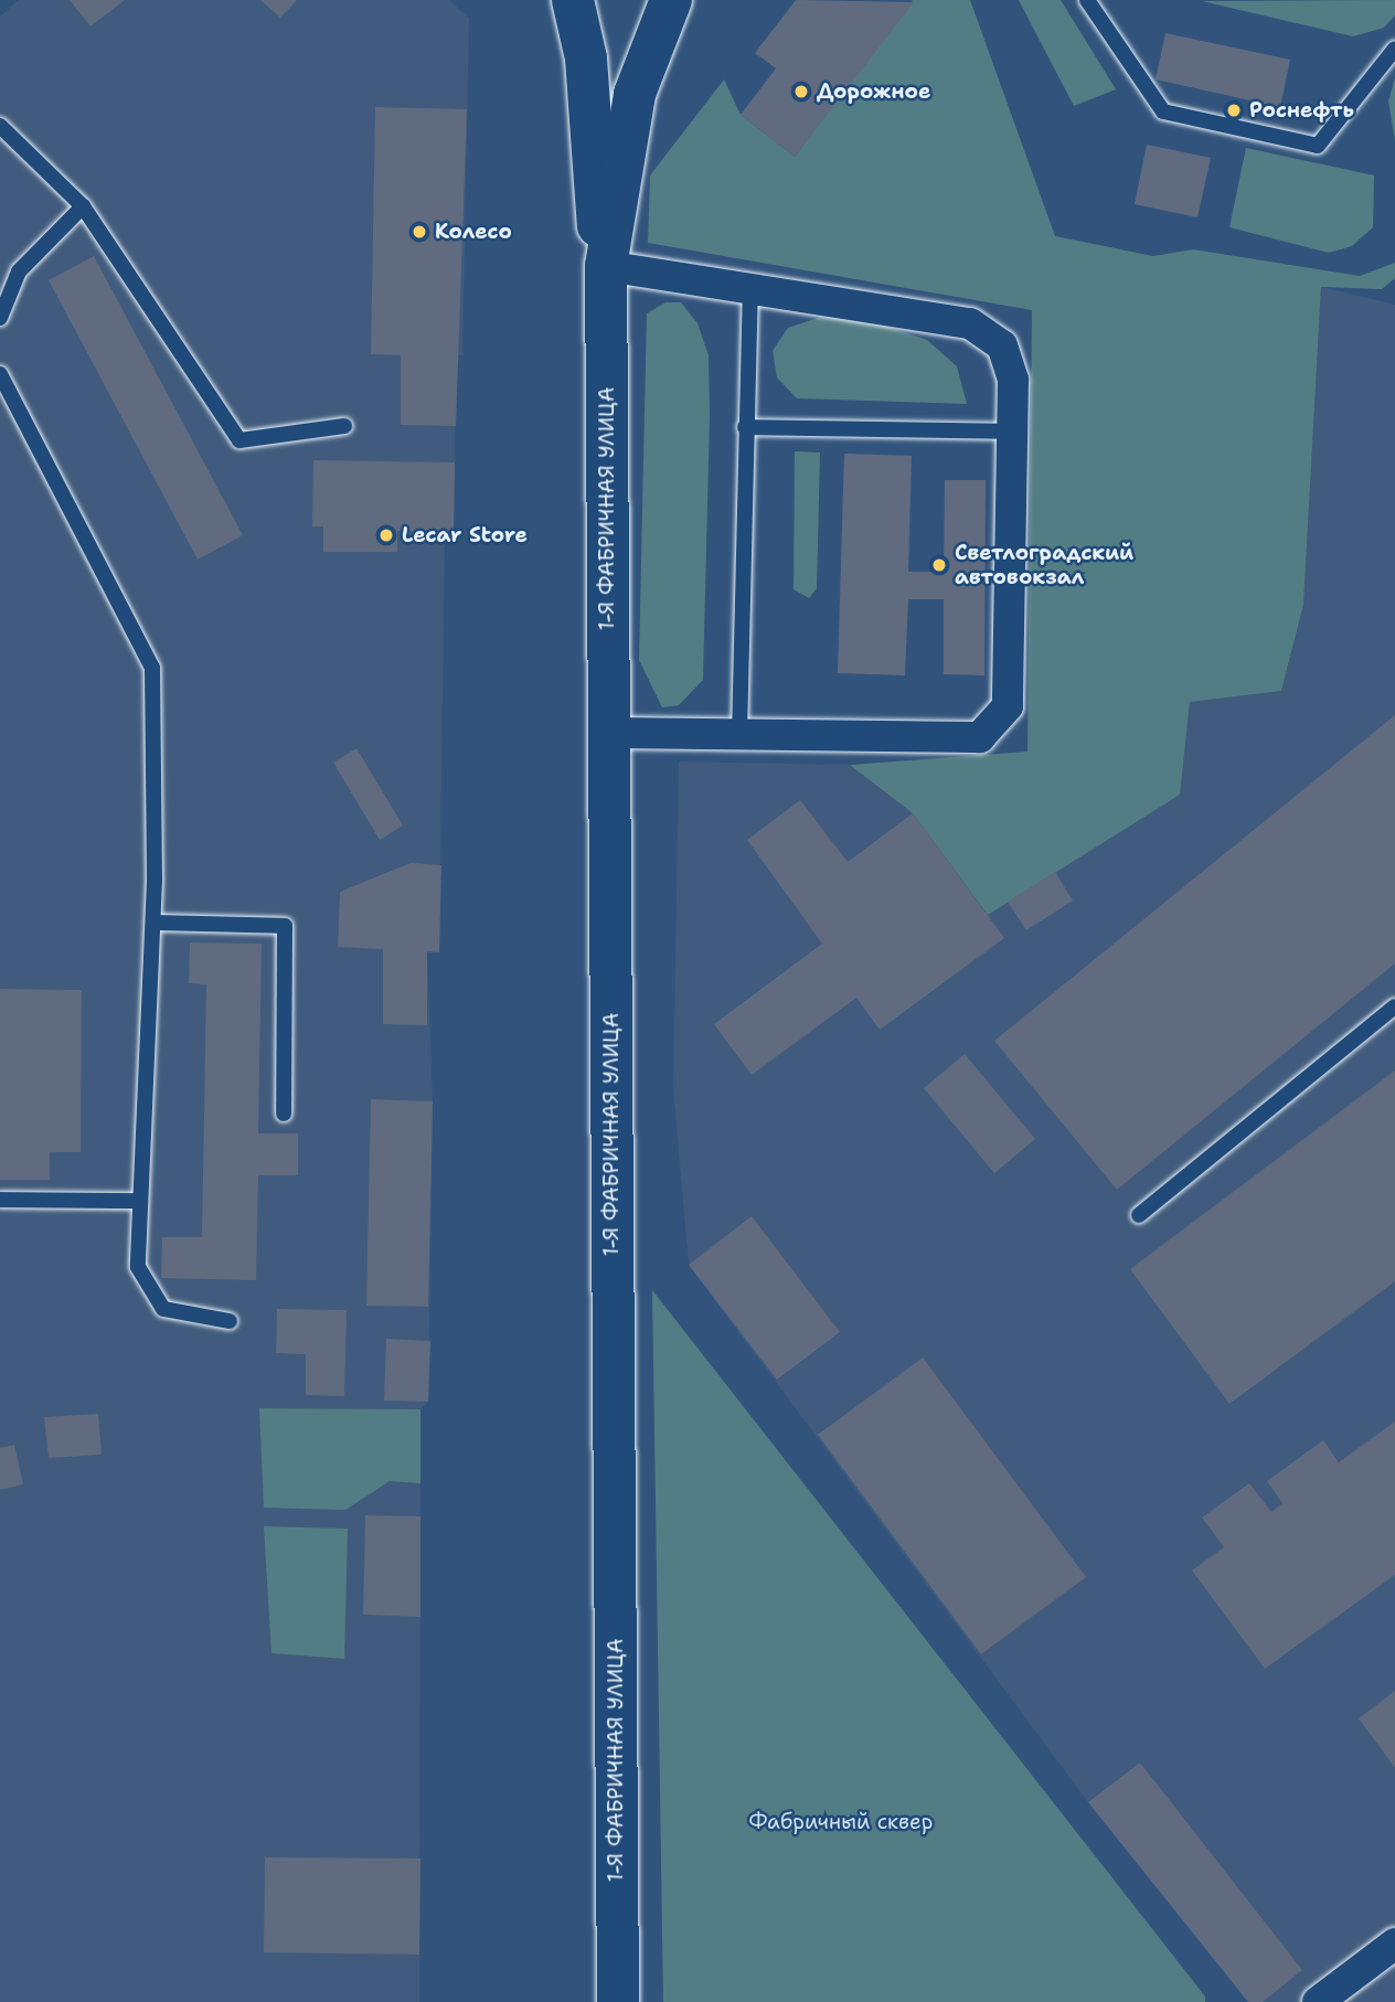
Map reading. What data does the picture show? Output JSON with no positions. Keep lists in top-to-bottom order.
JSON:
{
  "streets": {
    "main road": ["1-Я ФАБРИЧНАЯ УЛИЦА"]
  },
  "parks": ["Фабричный сквер"],
  "places": [
    "Дорожное",
    "Роснефть",
    "Колесо",
    "Lecar Store",
    "Светлоградский автовокзал"
  ]
}
